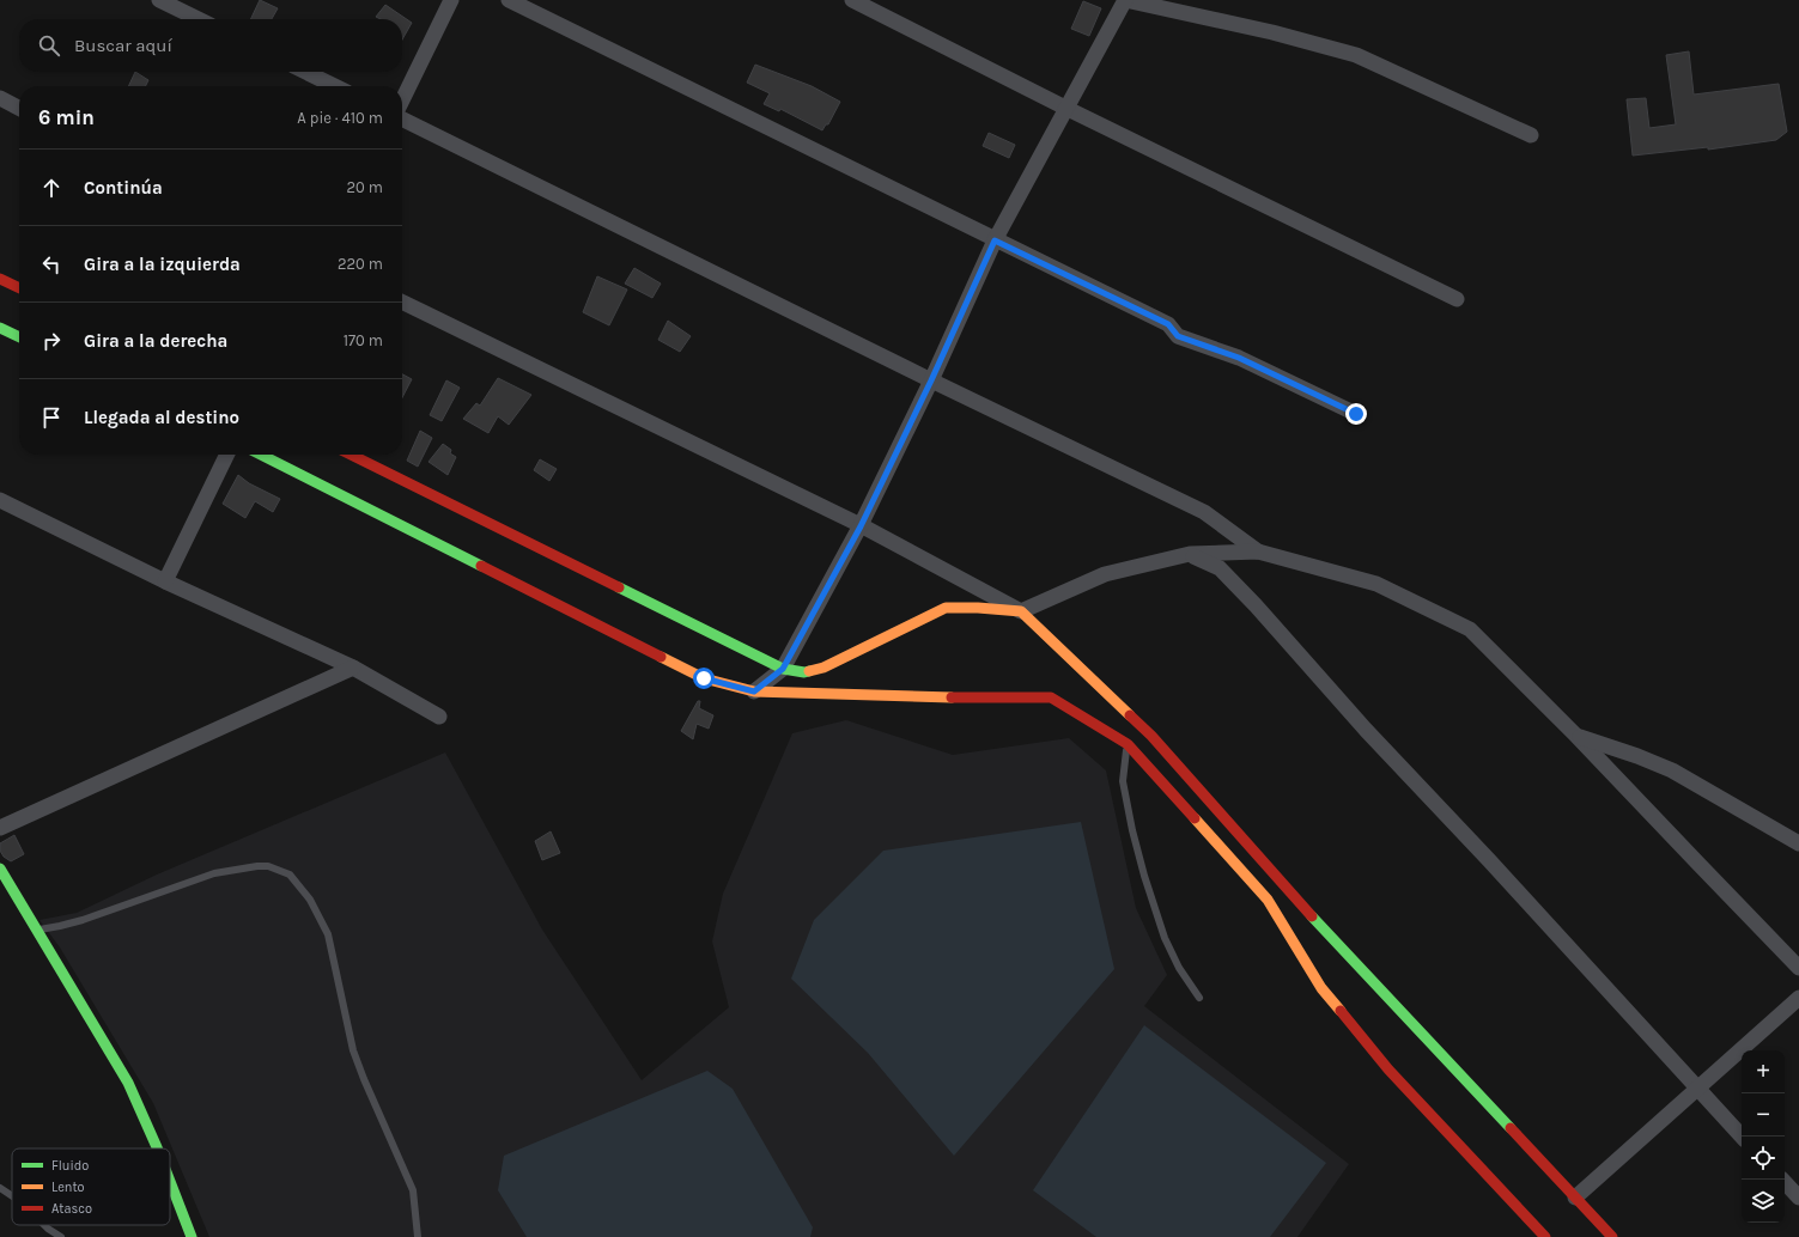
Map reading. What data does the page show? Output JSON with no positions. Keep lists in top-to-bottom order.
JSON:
{
  "legend": ["Fluido", "Lento", "Atasco"],
  "page": {
    "search": "Buscar aquí",
    "heading": ["6 min", "A pie · 410 m"],
    "list": [
      ["Continúa", "20 m"],
      ["Gira a la izquierda", "220 m"],
      ["Gira a la derecha", "170 m"],
      "Llegada al destino"
    ],
    "map_buttons": ["+", "−"]
  }
}
